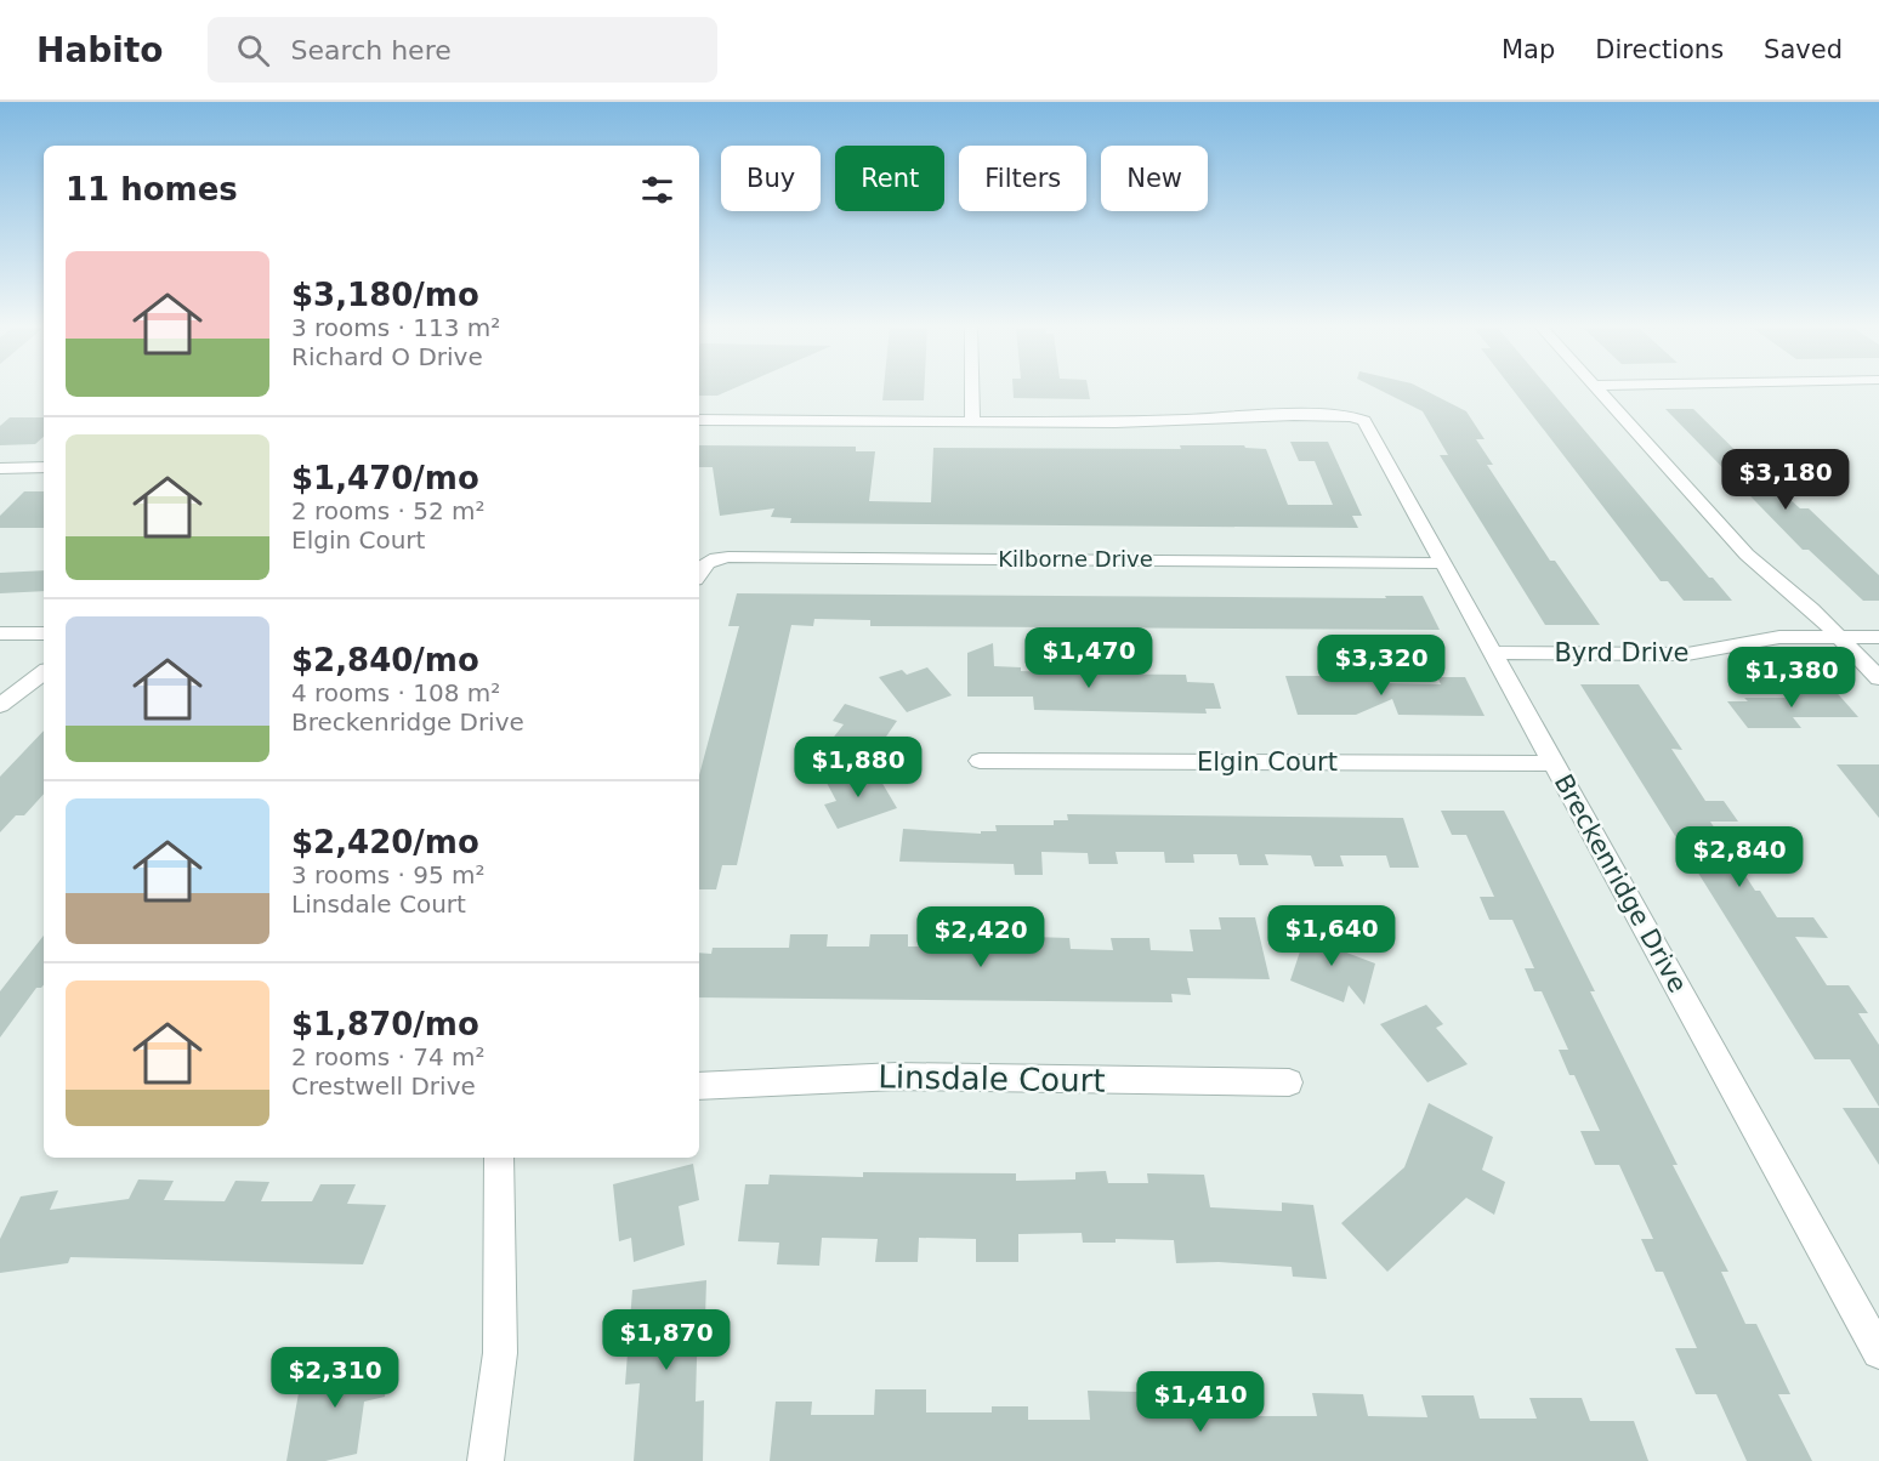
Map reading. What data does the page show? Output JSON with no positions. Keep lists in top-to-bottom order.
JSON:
{
  "streets": {
    "street": [
      "Kilborne Drive",
      "Byrd Drive",
      "Elgin Court",
      "Breckenridge Drive",
      "Linsdale Court"
    ]
  },
  "crossings": [
    ["Kilborne Drive", "Breckenridge Drive"],
    ["Byrd Drive", "Breckenridge Drive"],
    ["Elgin Court", "Breckenridge Drive"]
  ],
  "page": {
    "header": "Habito",
    "search": "Search here",
    "nav": ["Map", "Directions", "Saved"],
    "chip": [
      "Buy",
      "Rent",
      "Filters",
      "New"
    ],
    "heading": "11 homes",
    "list": [
      {
        "name": "$3,180/mo",
        "note": "3 rooms · 113 m² · Richard O Drive"
      },
      {
        "name": "$1,470/mo",
        "note": "2 rooms · 52 m² · Elgin Court"
      },
      {
        "name": "$2,840/mo",
        "note": "4 rooms · 108 m² · Breckenridge Drive"
      },
      {
        "name": "$2,420/mo",
        "note": "3 rooms · 95 m² · Linsdale Court"
      },
      {
        "name": "$1,870/mo",
        "note": "2 rooms · 74 m² · Crestwell Drive"
      }
    ],
    "price": [
      "$3,180",
      "$1,470",
      "$3,320",
      "$1,380",
      "$1,880",
      "$2,840",
      "$1,640",
      "$2,420",
      "$1,870",
      "$2,310",
      "$1,410"
    ]
  }
}
